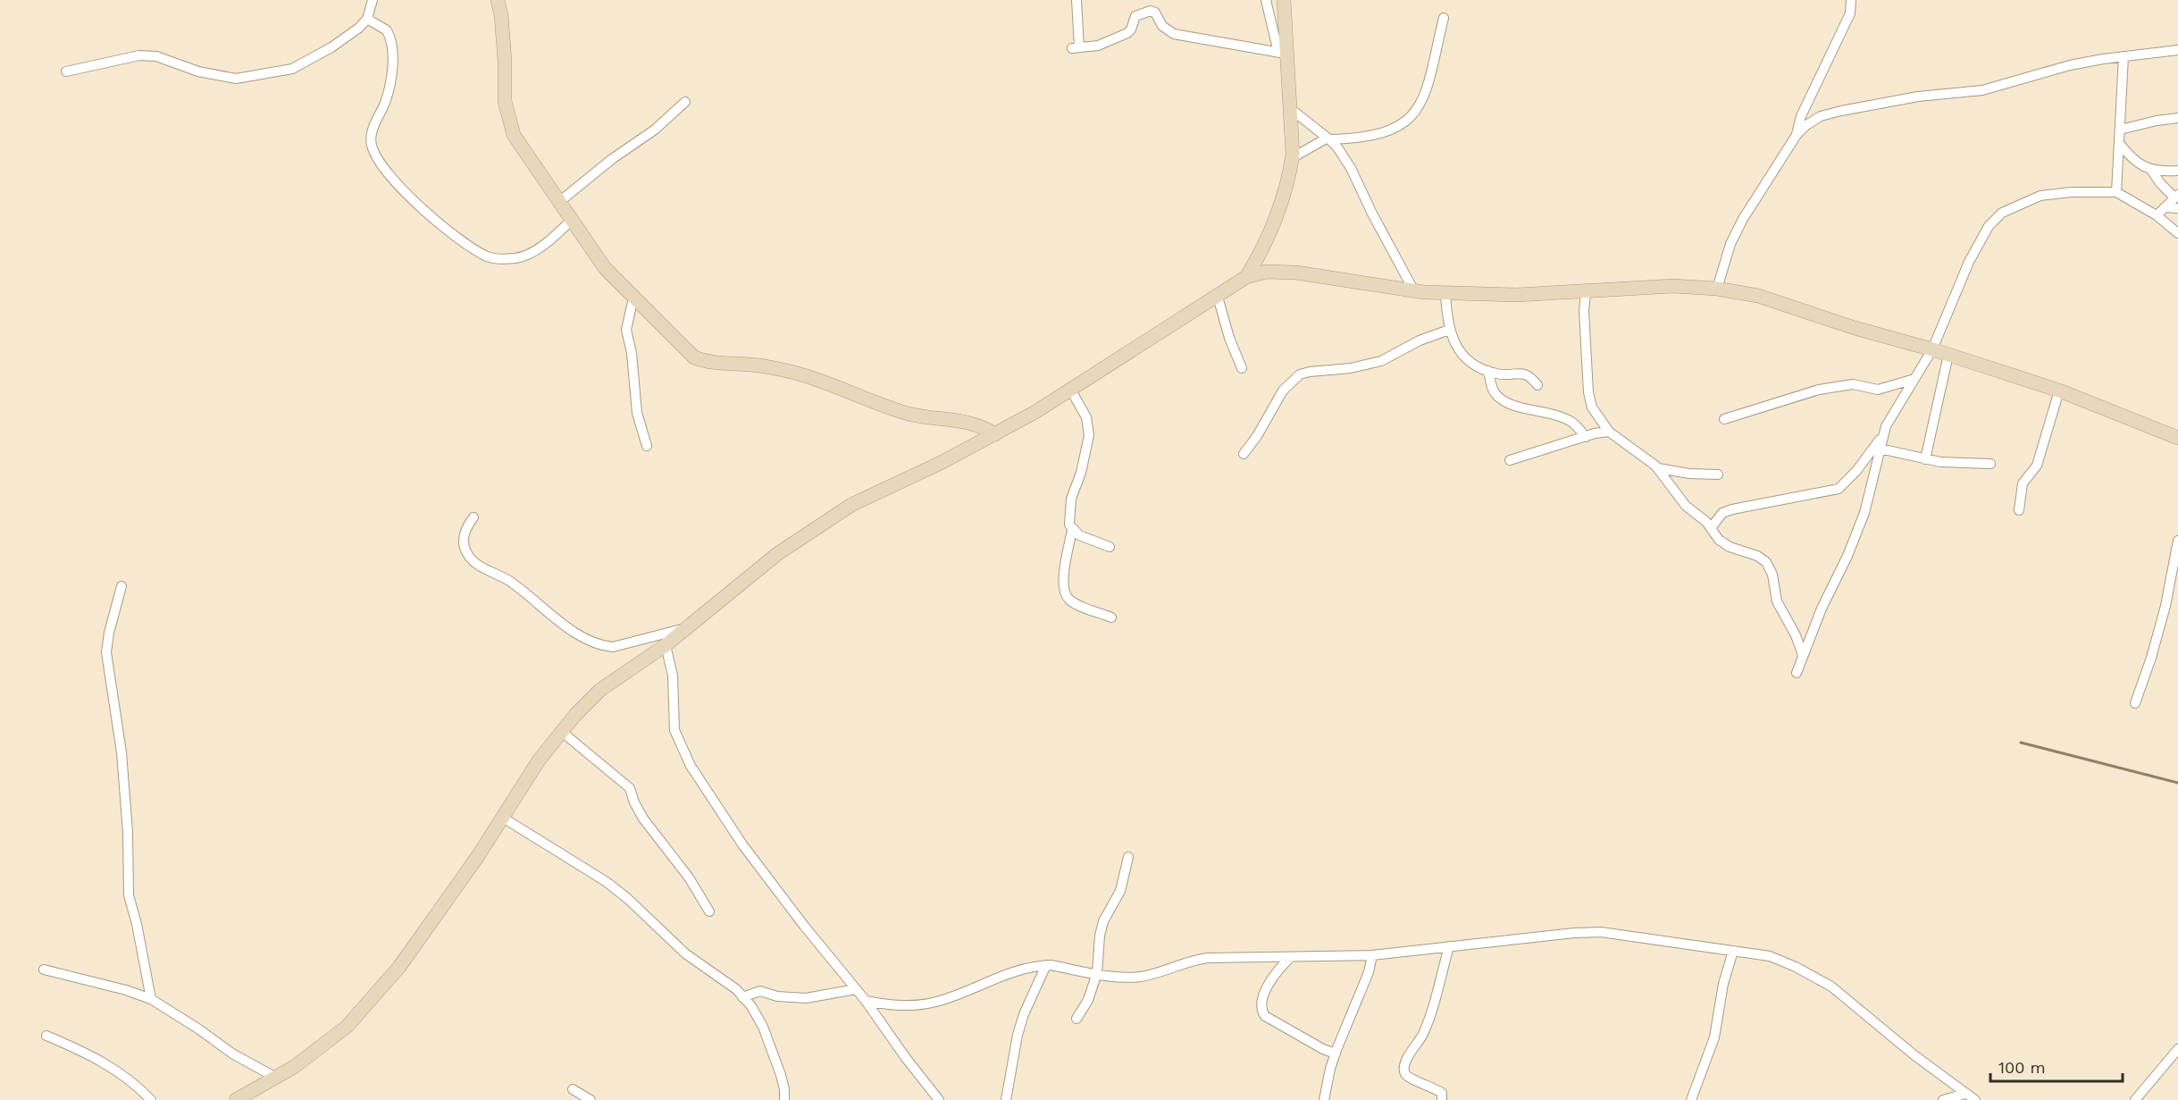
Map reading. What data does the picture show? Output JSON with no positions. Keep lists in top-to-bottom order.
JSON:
{
  "scale_bar": "100 m"
}
